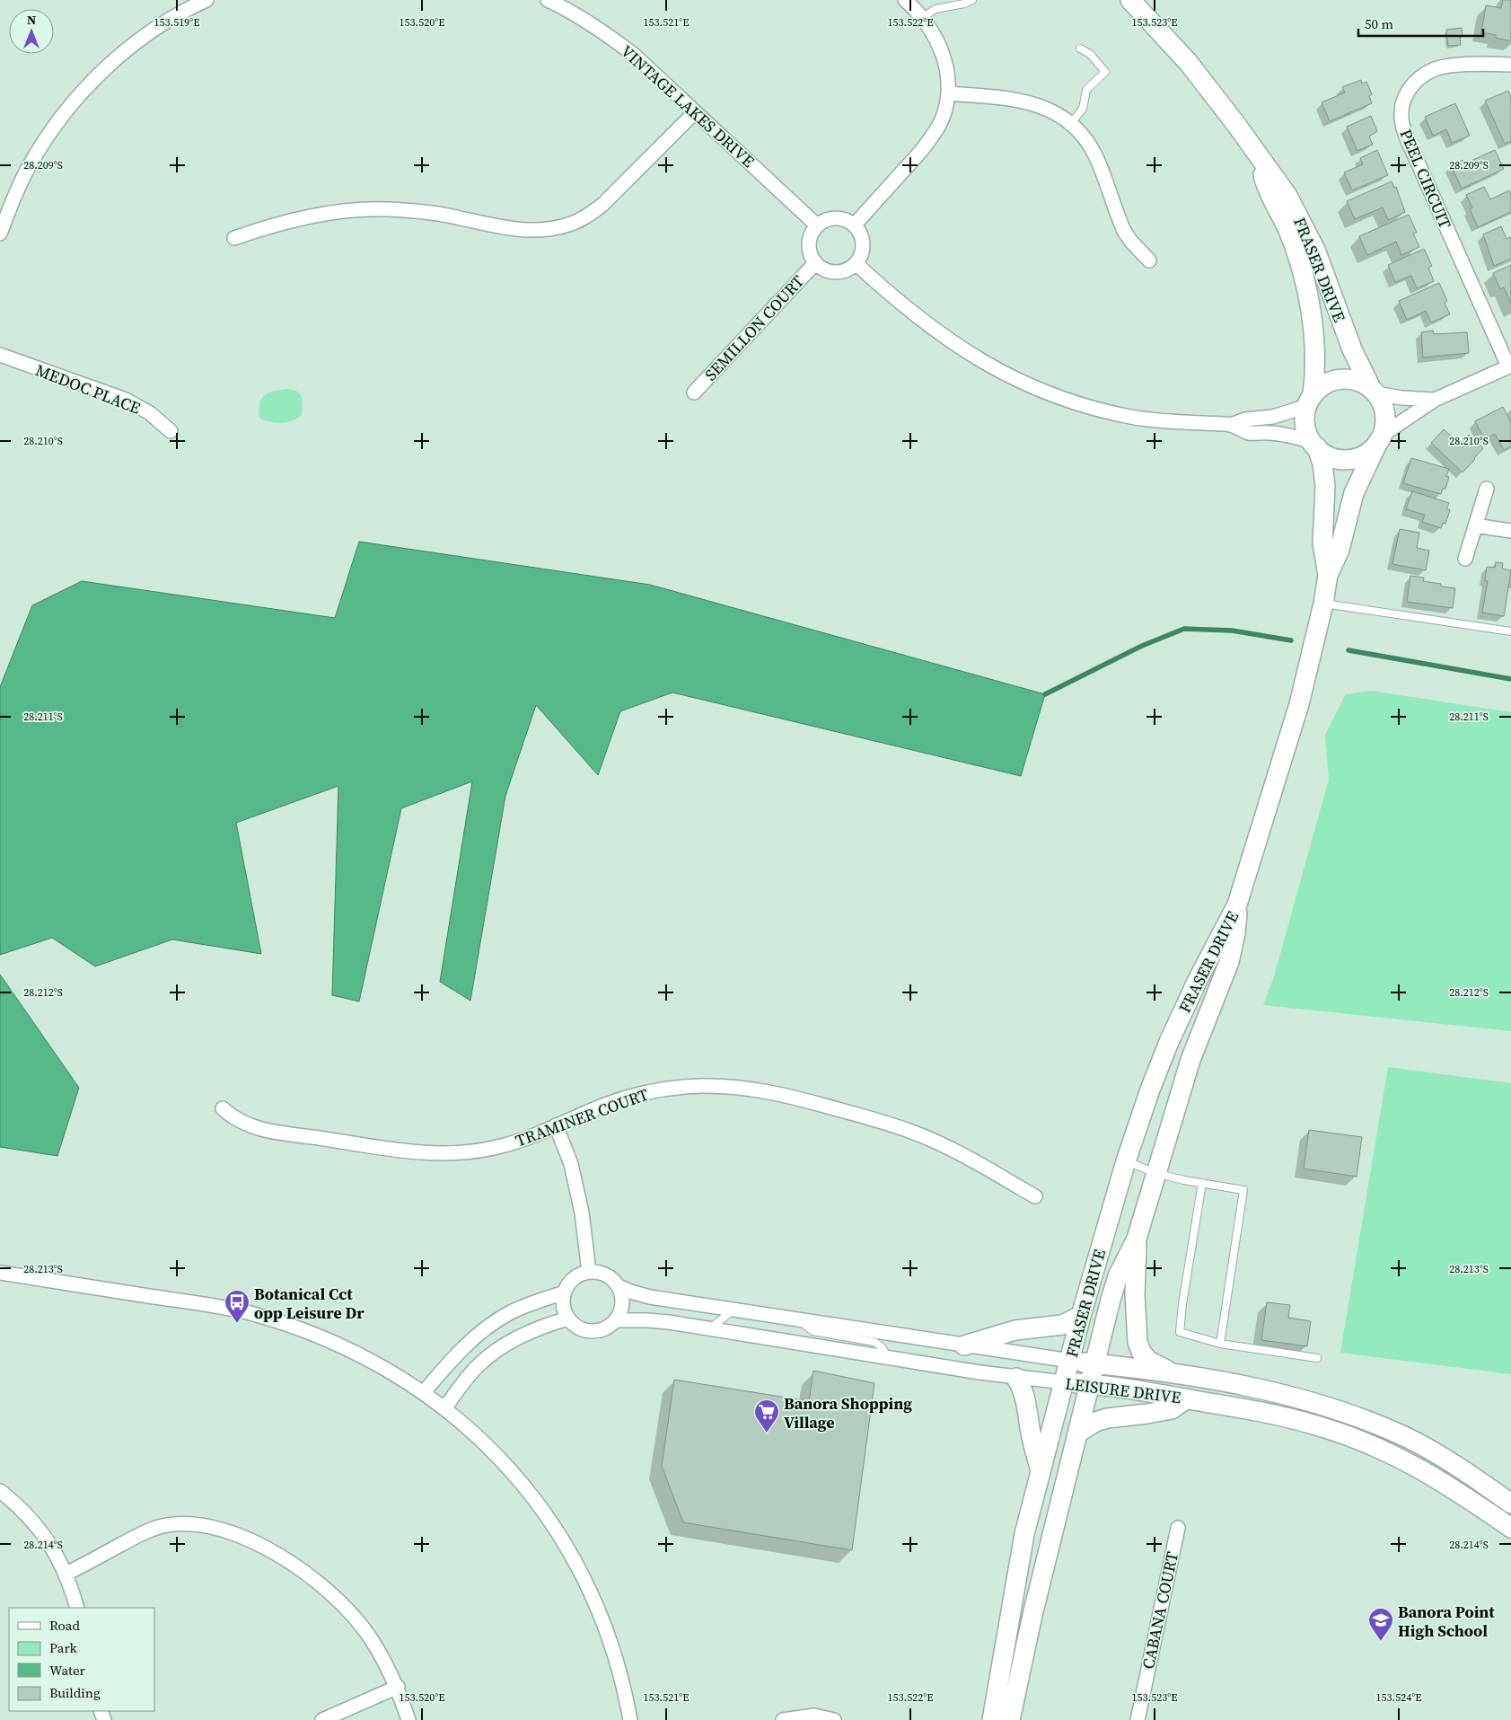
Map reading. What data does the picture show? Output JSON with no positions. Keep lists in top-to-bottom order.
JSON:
{
  "streets": {
    "street": [
      "VINTAGE LAKES DRIVE",
      "PEEL CIRCUIT",
      "FRASER DRIVE",
      "SEMILLON COURT",
      "MEDOC PLACE",
      "TRAMINER COURT",
      "LEISURE DRIVE",
      "CABANA COURT"
    ]
  },
  "crossings": [
    ["VINTAGE LAKES DRIVE", "SEMILLON COURT"],
    ["FRASER DRIVE", "LEISURE DRIVE"]
  ],
  "places": {
    "bus stop": ["Botanical Cct opp Leisure Dr"],
    "supermarket": ["Banora Shopping Village"],
    "school or university": ["Banora Point High School"]
  },
  "legend": [
    "Road",
    "Park",
    "Water",
    "Building"
  ],
  "scale_bar": "50 m",
  "north": "top",
  "coordinates": [
    "153.519°E",
    "153.520°E",
    "153.521°E",
    "153.522°E",
    "153.523°E",
    "28.209°S",
    "28.210°S",
    "28.211°S",
    "28.212°S",
    "28.213°S",
    "28.214°S",
    "153.524°E"
  ]
}
